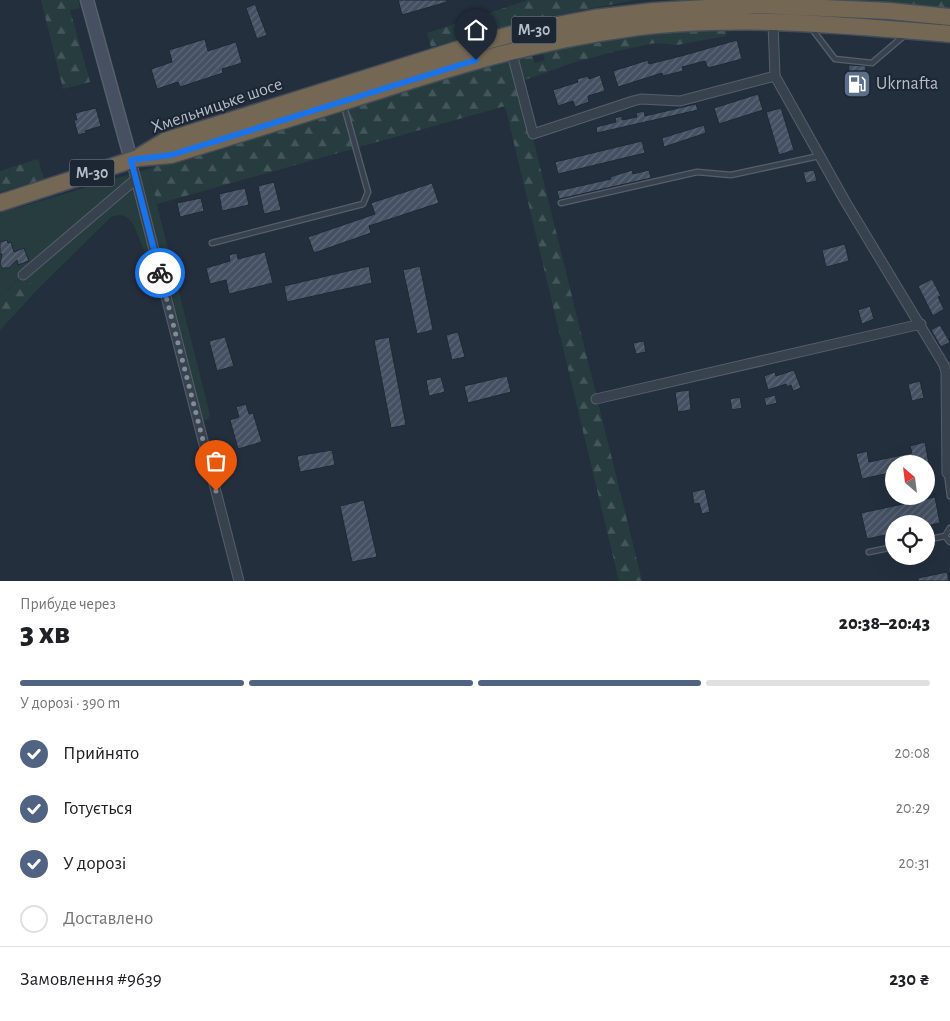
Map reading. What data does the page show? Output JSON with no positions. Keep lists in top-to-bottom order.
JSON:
{
  "streets": {
    "highway": ["М-30", "Хмельницьке шосе"]
  },
  "crossings": [
    ["М-30", "Хмельницьке шосе"]
  ],
  "places": {
    "fuel station": ["Ukrnafta"]
  },
  "north": "top left",
  "page": {
    "heading": ["3 хв", "Прибуде через", "20:38–20:43"],
    "panel": ["Замовлення #9639", "230 ₴"],
    "bar": "У дорозі · 390 m",
    "list": [
      ["Прийнято", "20:08"],
      ["Готується", "20:29"],
      ["У дорозі", "20:31"],
      "Доставлено"
    ]
  }
}
